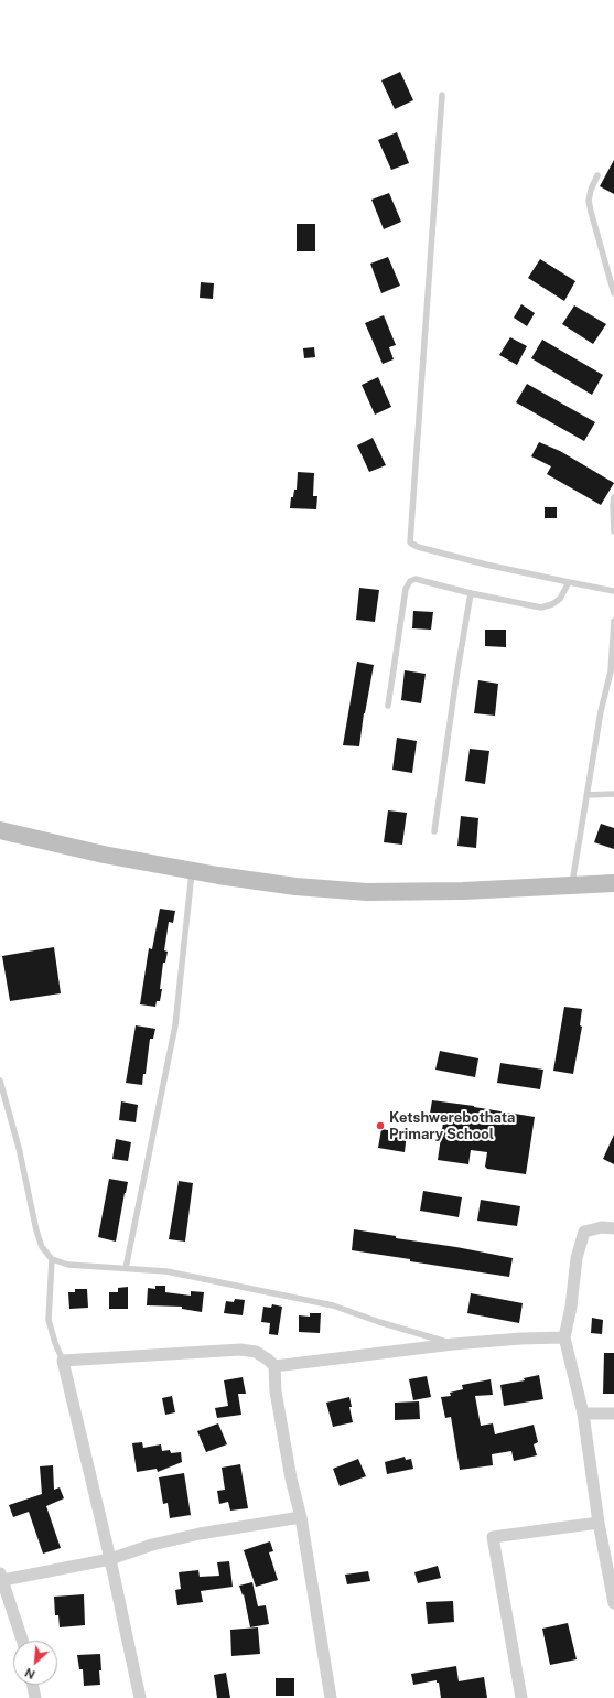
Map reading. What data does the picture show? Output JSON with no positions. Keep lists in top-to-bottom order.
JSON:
{
  "places": ["Ketshwerebothata Primary School"],
  "north": "bottom left"
}
